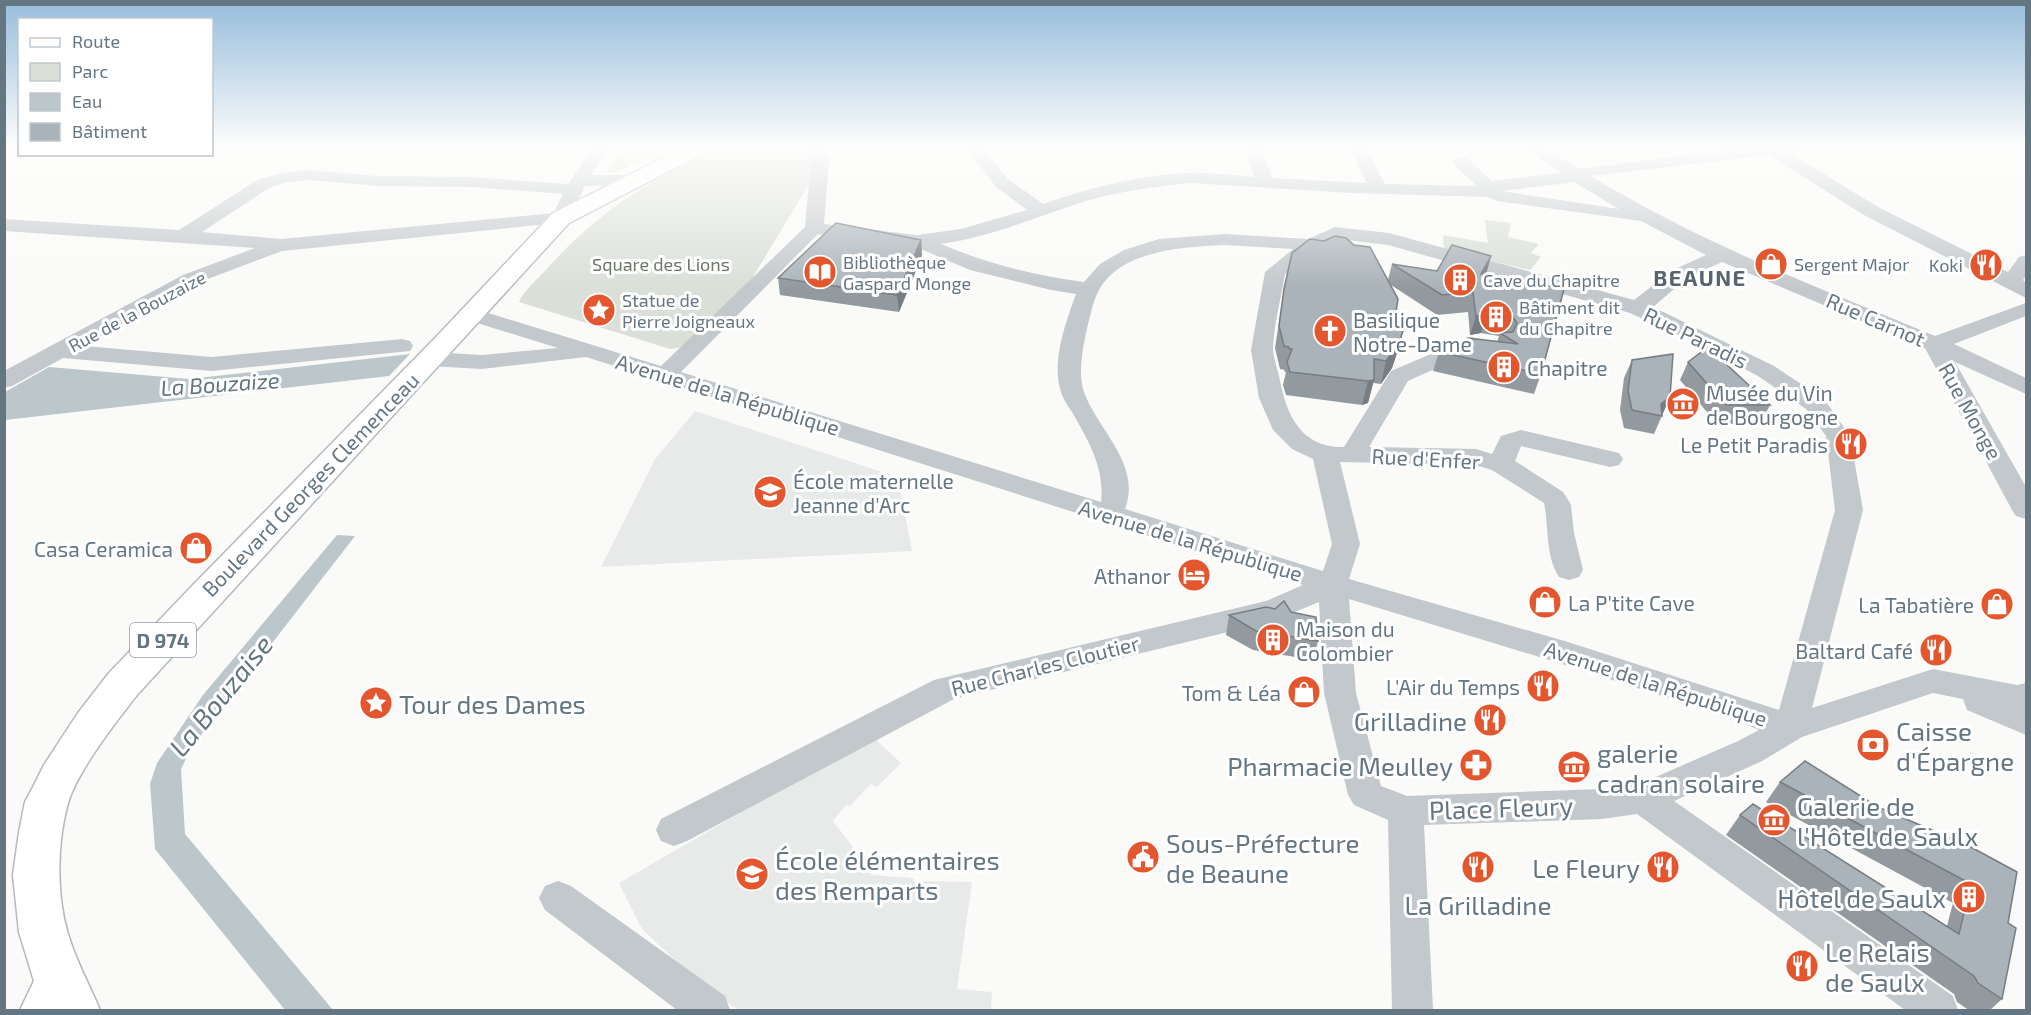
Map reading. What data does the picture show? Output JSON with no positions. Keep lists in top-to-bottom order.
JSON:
{
  "streets": {
    "main road": ["Boulevard Georges Clemenceau", "D 974"],
    "street": [
      "Rue de la Bouzaize",
      "Rue Carnot",
      "Rue Paradis",
      "Avenue de la République",
      "Rue Monge",
      "Rue d'Enfer",
      "Rue Charles Cloutier",
      "Place Fleury"
    ]
  },
  "crossings": [
    ["Rue de la Bouzaize", "Avenue de la République"],
    ["Rue Carnot", "Rue Monge"],
    ["Rue Paradis", "Avenue de la République"],
    ["Rue Paradis", "Place Fleury"],
    ["Avenue de la République", "Boulevard Georges Clemenceau"],
    ["Avenue de la République", "D 974"],
    ["Avenue de la République", "Rue Charles Cloutier"],
    ["Avenue de la République", "Place Fleury"],
    ["Boulevard Georges Clemenceau", "D 974"]
  ],
  "districts": ["BEAUNE"],
  "water": ["La Bouzaize", "La Bouzaise"],
  "parks": ["Square des Lions"],
  "places": {
    "shop": [
      "Sergent Major",
      "Casa Ceramica",
      "La P'tite Cave",
      "La Tabatière",
      "Tom & Léa"
    ],
    "restaurant": [
      "Koki",
      "Le Petit Paradis",
      "Baltard Café",
      "L'Air du Temps",
      "Grilladine",
      "La Grilladine",
      "Le Fleury",
      "Le Relais de Saulx"
    ],
    "library": ["Bibliothèque Gaspard Monge"],
    "building": [
      "Cave du Chapitre",
      "Bâtiment dit du Chapitre",
      "Chapitre",
      "Maison du Colombier",
      "Hôtel de Saulx"
    ],
    "place": ["Statue de Pierre Joigneaux", "Tour des Dames"],
    "church": ["Basilique Notre-Dame"],
    "museum": ["Musée du Vin de Bourgogne", "galerie cadran solaire", "Galerie de l'Hôtel de Saulx"],
    "school or university": ["École maternelle Jeanne d'Arc", "École élémentaires des Remparts"],
    "hotel": ["Athanor"],
    "bank": ["Caisse d'Épargne"],
    "pharmacy": ["Pharmacie Meulley"],
    "public building": ["Sous-Préfecture de Beaune"]
  },
  "legend": [
    "Route",
    "Parc",
    "Eau",
    "Bâtiment"
  ]
}
